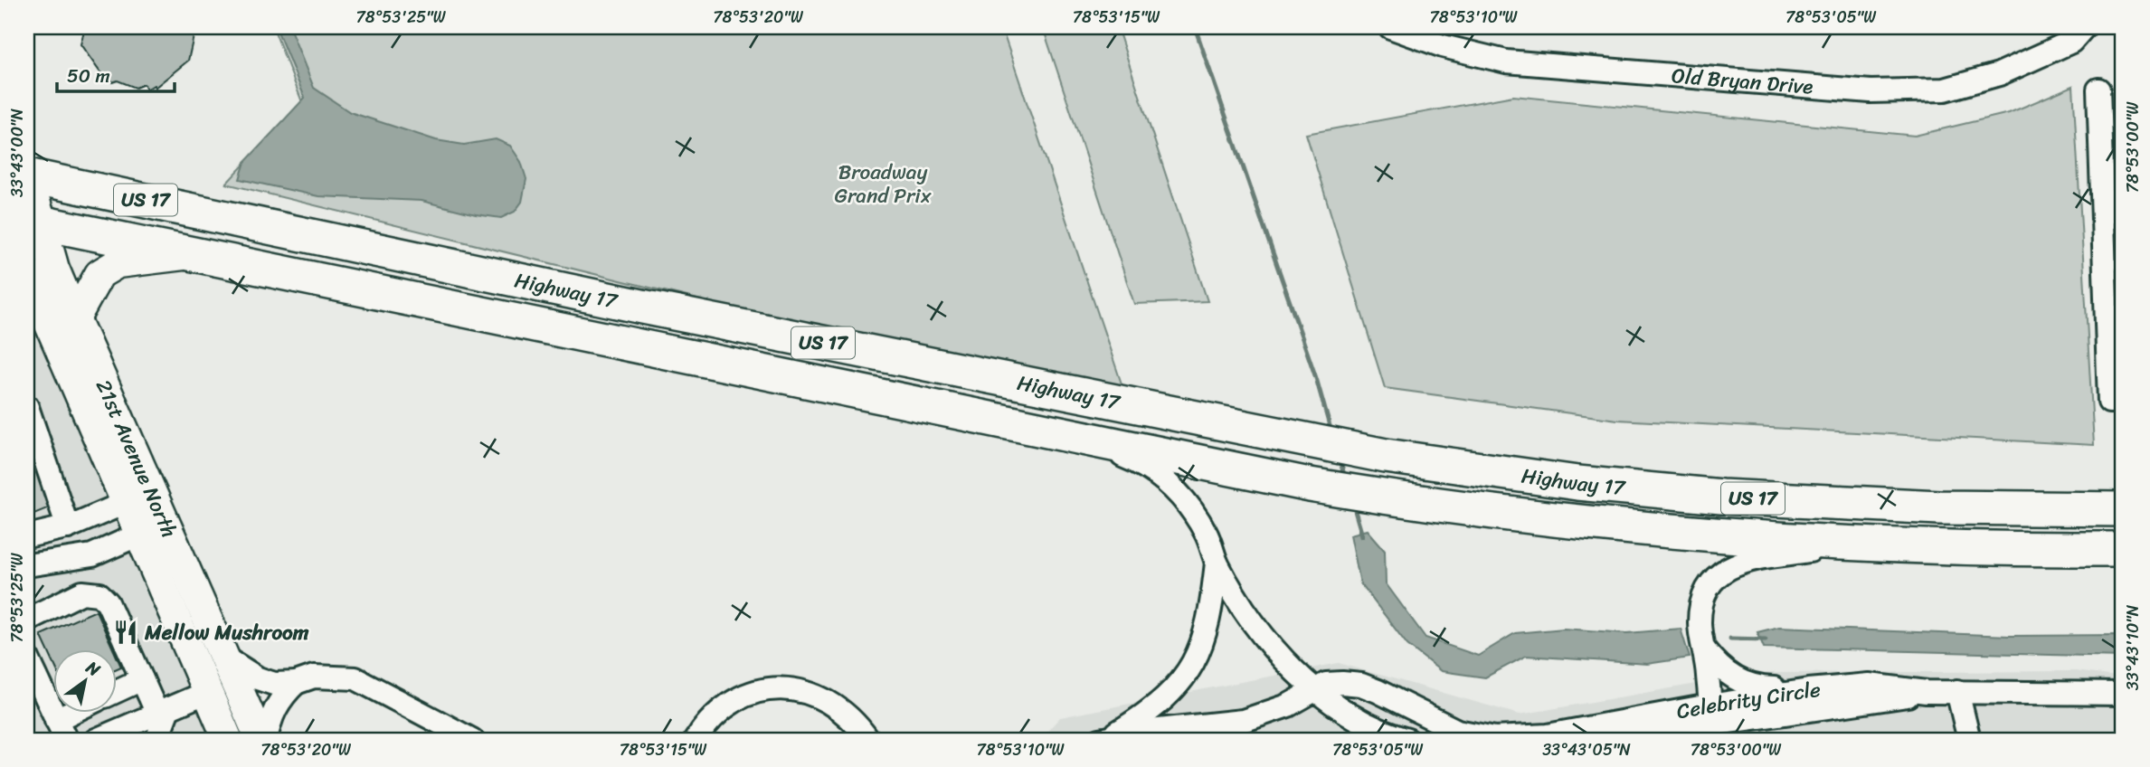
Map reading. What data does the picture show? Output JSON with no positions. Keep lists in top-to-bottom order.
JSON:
{
  "streets": {
    "highway": ["US 17", "Highway 17"],
    "main road": ["21st Avenue North"],
    "street": ["Old Bryan Drive", "Celebrity Circle"]
  },
  "crossings": [
    ["Highway 17", "21st Avenue North"]
  ],
  "parks": ["Broadway Grand Prix"],
  "places": {
    "restaurant": ["Mellow Mushroom"]
  },
  "scale_bar": "50 m",
  "north": "top right",
  "coordinates": [
    "78°53'25\"W",
    "78°53'20\"W",
    "78°53'15\"W",
    "78°53'10\"W",
    "78°53'05\"W",
    "78°53'00\"W",
    "33°43'00\"N",
    "33°43'10\"N",
    "33°43'05\"N"
  ]
}
